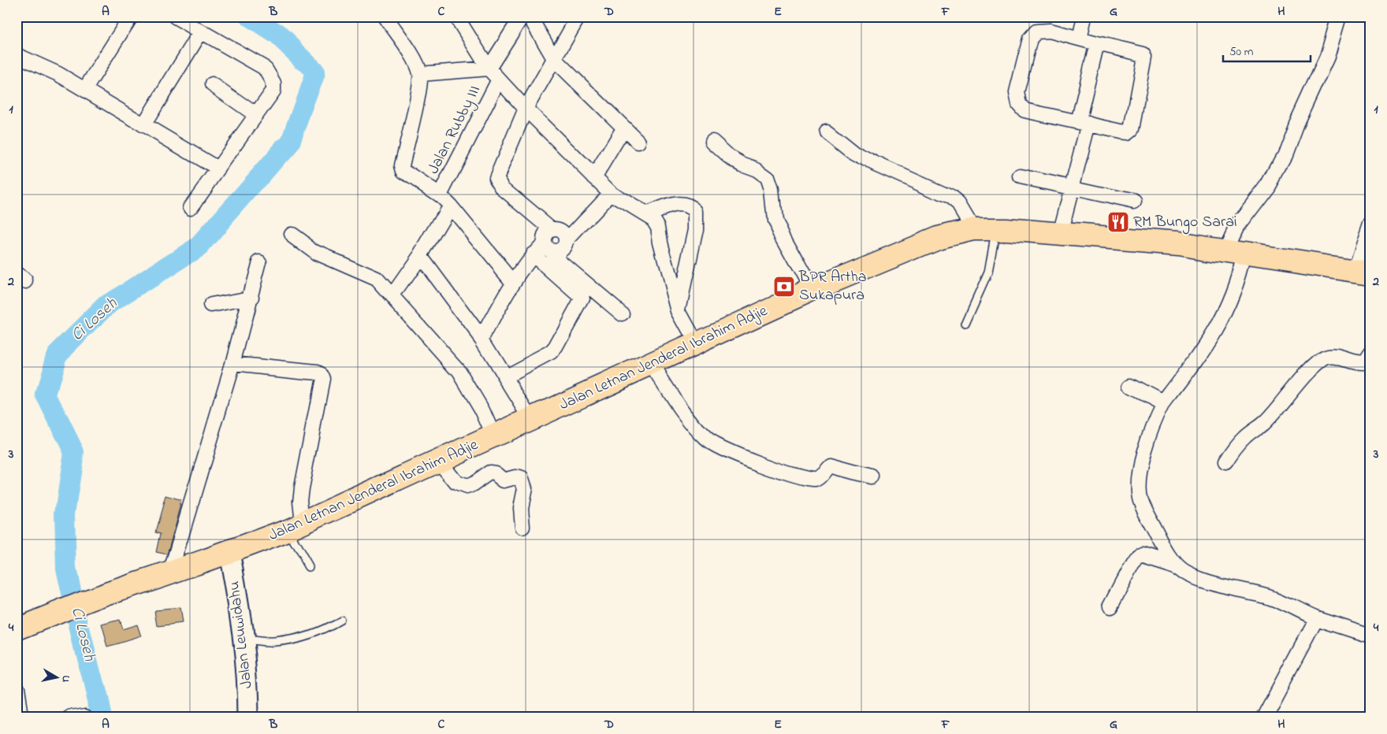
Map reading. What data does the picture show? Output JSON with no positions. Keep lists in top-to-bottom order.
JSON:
{
  "streets": {
    "highway": ["Jalan Letnan Jenderal Ibrahim Adjie"],
    "street": ["Jalan Rubby III", "Jalan Leuwidahu"]
  },
  "crossings": [
    ["Jalan Letnan Jenderal Ibrahim Adjie", "Jalan Leuwidahu"]
  ],
  "water": ["Ci Loseh"],
  "places": {
    "restaurant": ["RM Bungo Sarai"],
    "bank": ["BPR Artha Sukapura"]
  },
  "scale_bar": "50 m",
  "north": "right",
  "grid": {
    "columns": [
      "A",
      "B",
      "C",
      "D",
      "E",
      "F",
      "G",
      "H"
    ],
    "rows": [
      "1",
      "2",
      "3",
      "4"
    ]
  }
}
